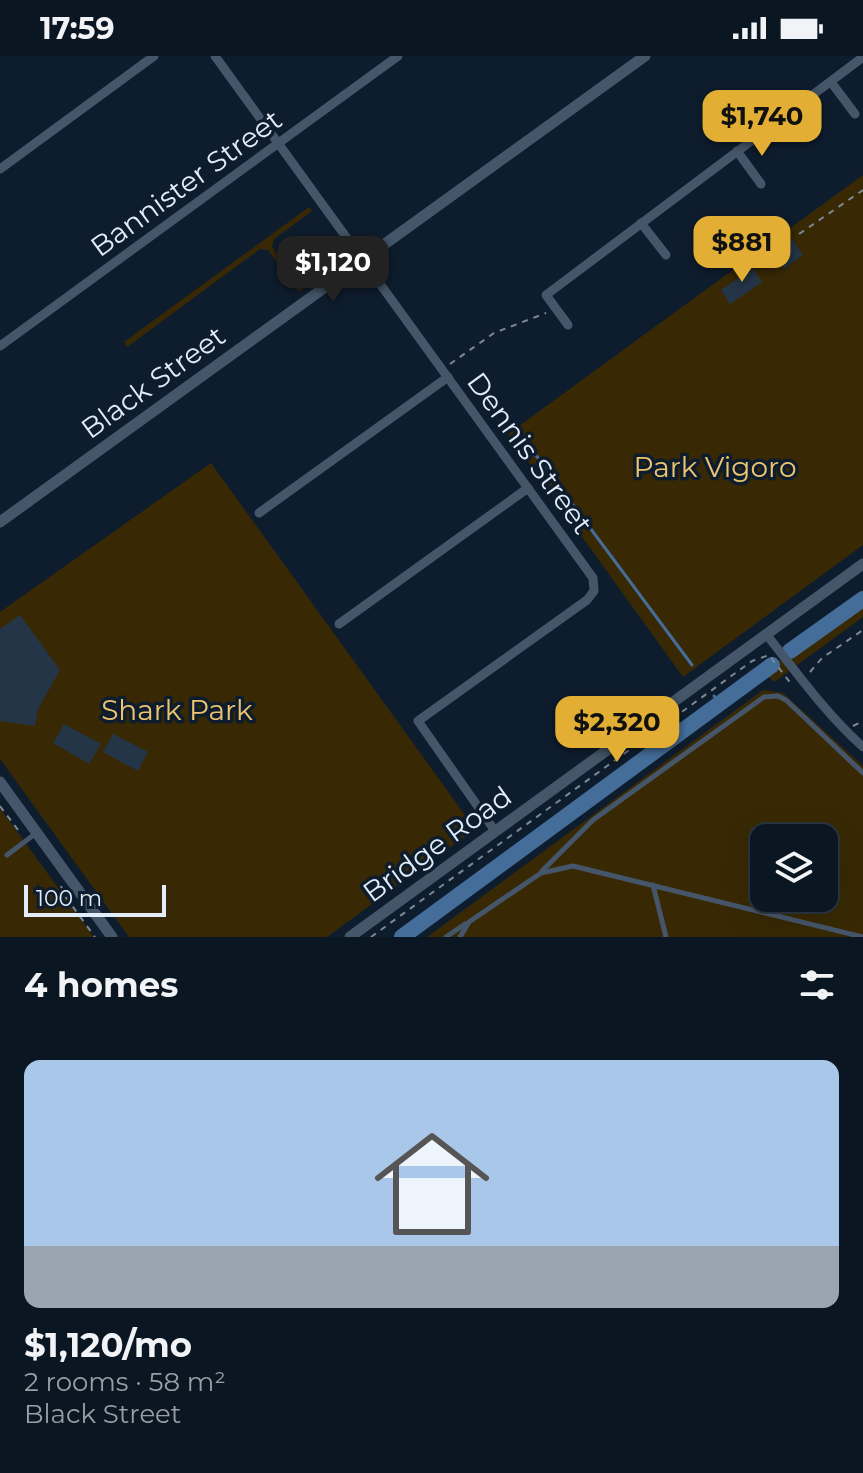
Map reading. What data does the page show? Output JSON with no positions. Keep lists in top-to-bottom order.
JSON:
{
  "streets": {
    "street": [
      "Bannister Street",
      "Black Street",
      "Dennis Street",
      "Bridge Road"
    ]
  },
  "crossings": [
    ["Bannister Street", "Dennis Street"],
    ["Black Street", "Dennis Street"],
    ["Dennis Street", "Bridge Road"]
  ],
  "parks": ["Park Vigoro", "Shark Park"],
  "scale_bar": "100 m",
  "page": {
    "status": "17:59",
    "price": [
      "$1,740",
      "$881",
      "$1,120",
      "$2,320"
    ],
    "scale": "100 m",
    "heading": "4 homes",
    "list": [
      {
        "name": "$1,120/mo",
        "note": "2 rooms · 58 m² · Black Street"
      }
    ]
  }
}
